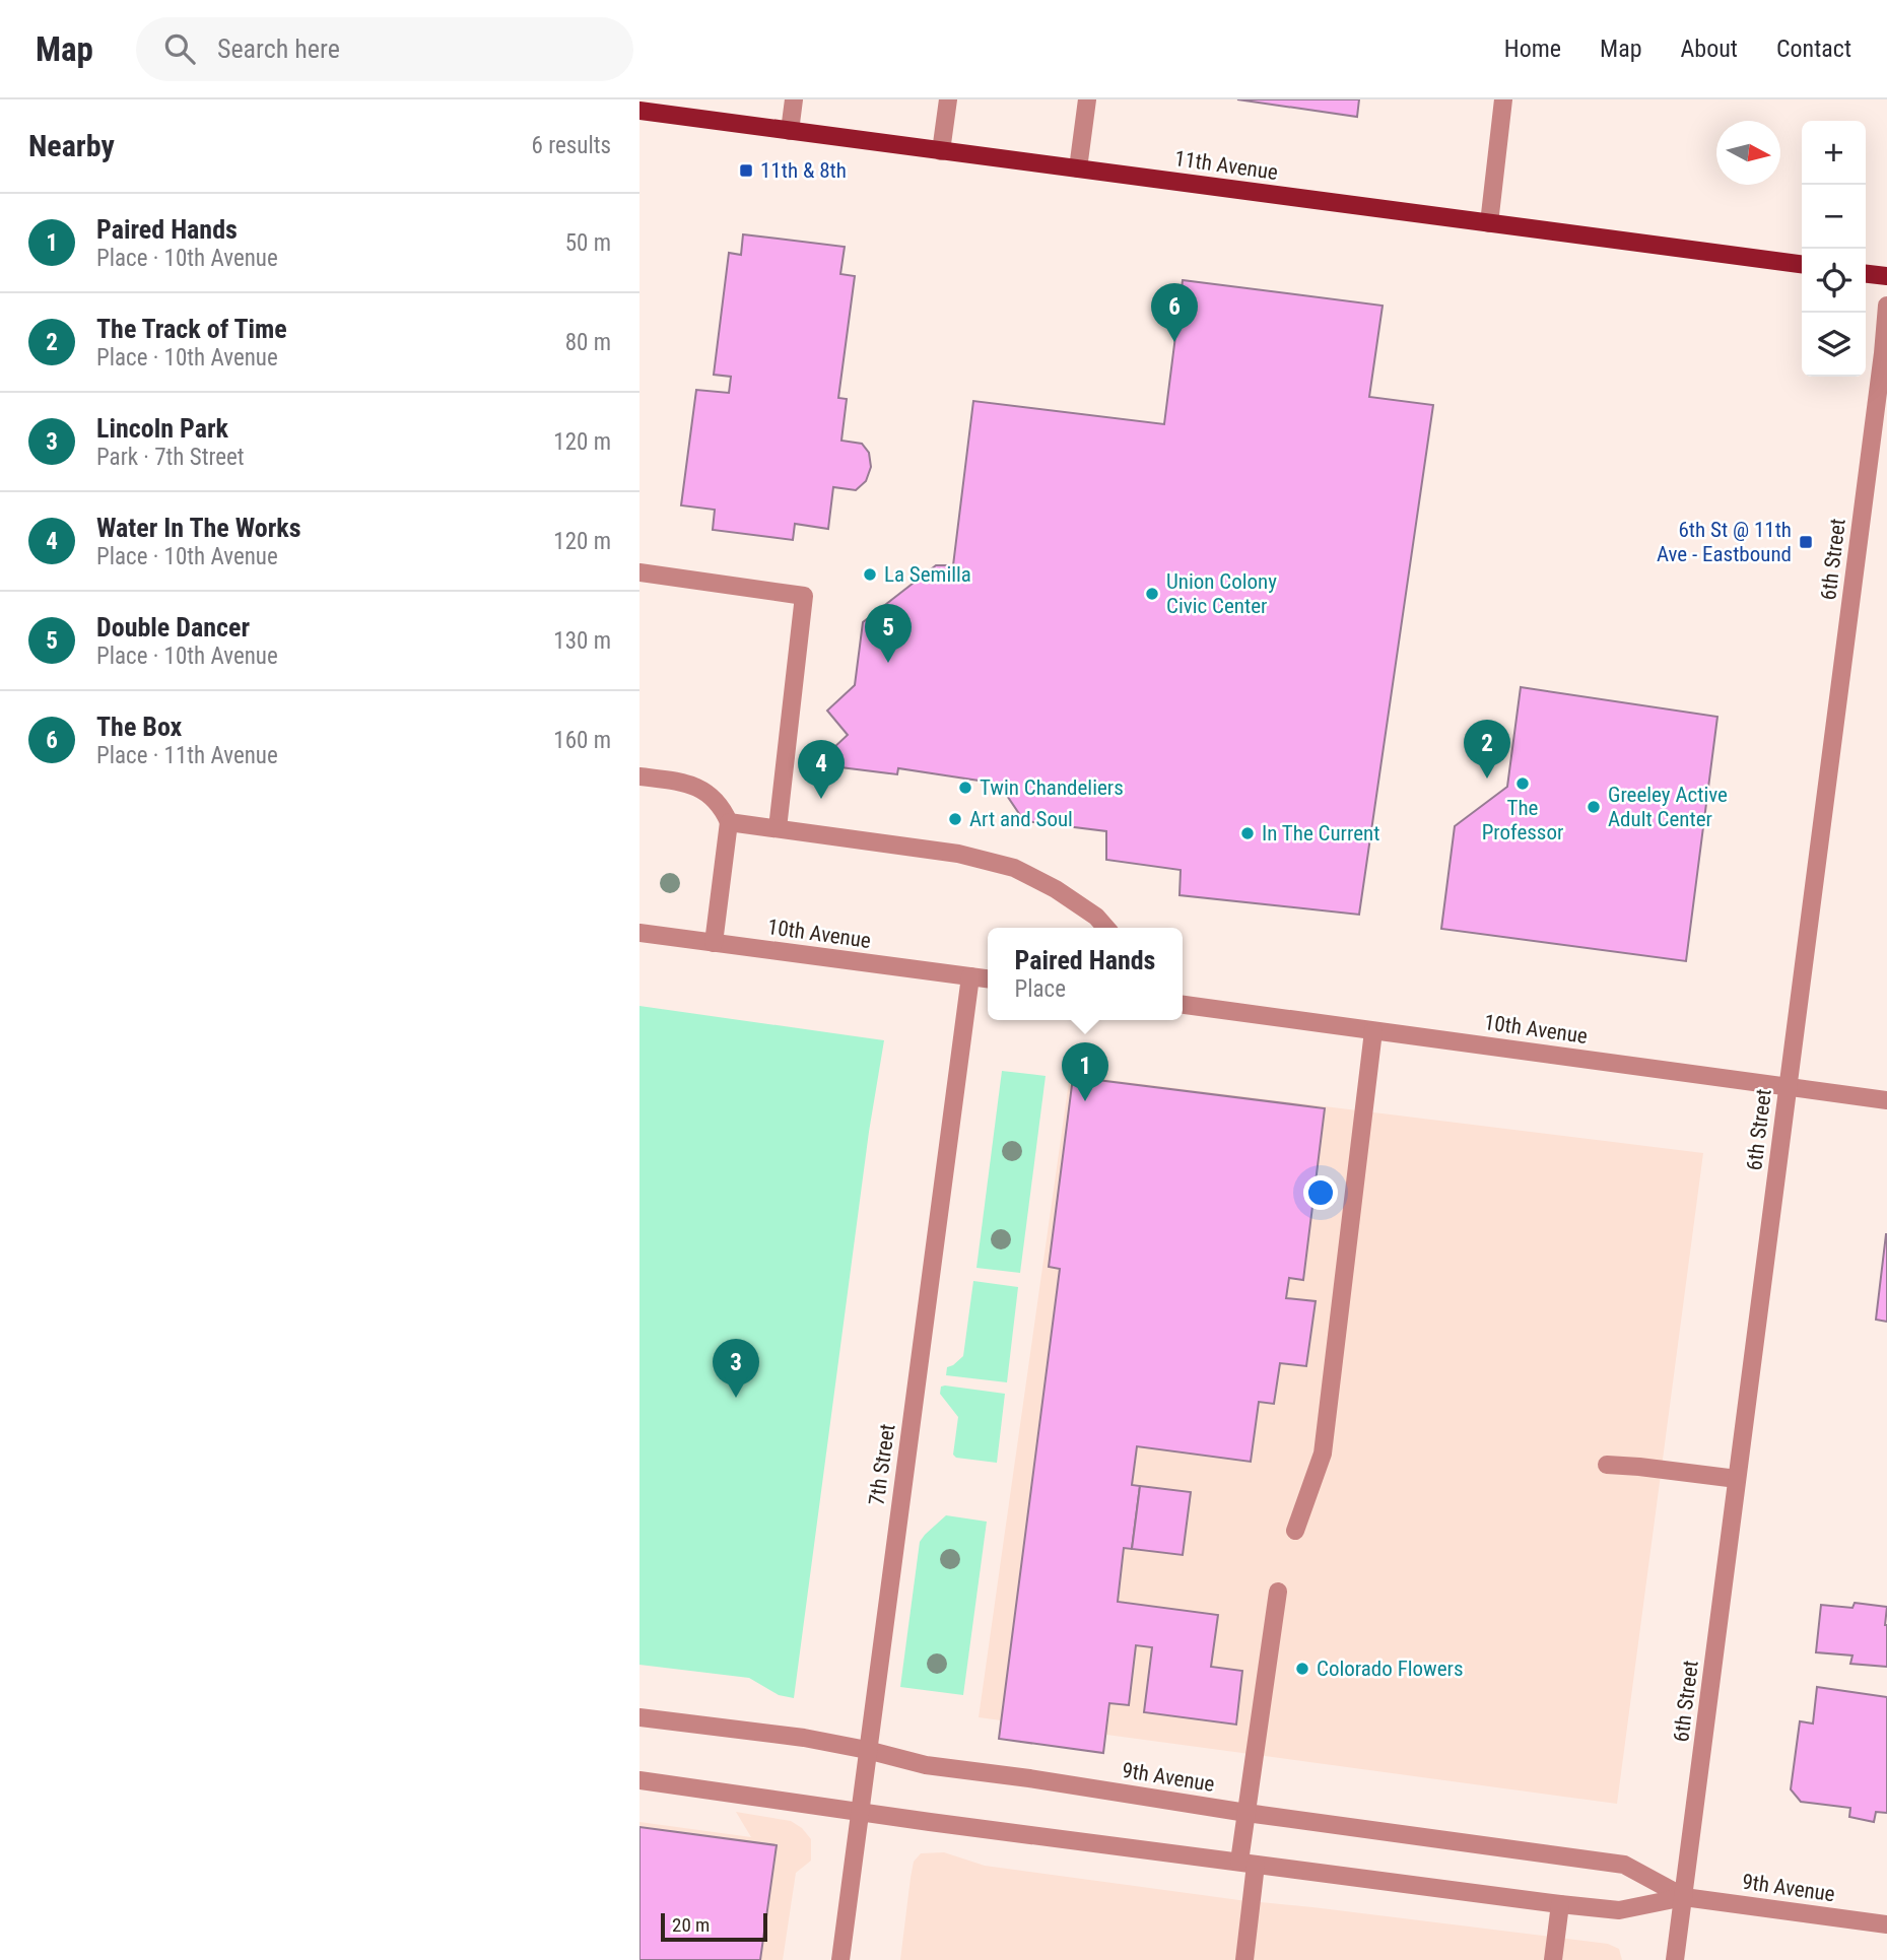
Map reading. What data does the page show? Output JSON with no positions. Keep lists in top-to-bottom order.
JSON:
{
  "streets": {
    "main road": ["11th Avenue"],
    "street": [
      "6th Street",
      "10th Avenue",
      "7th Street",
      "9th Avenue"
    ]
  },
  "crossings": [
    ["6th Street", "10th Avenue"],
    ["6th Street", "9th Avenue"],
    ["10th Avenue", "7th Street"],
    ["7th Street", "9th Avenue"]
  ],
  "places": {
    "transit": ["11th & 8th", "6th St @ 11th Ave - Eastbound"],
    "other": [
      "La Semilla",
      "Union Colony Civic Center",
      "The Professor",
      "Twin Chandeliers",
      "Greeley Active Adult Center",
      "Art and Soul",
      "In The Current",
      "Colorado Flowers"
    ]
  },
  "scale_bar": "20 m",
  "north": "right",
  "page": {
    "header": "Map",
    "search": "Search here",
    "nav": [
      "Home",
      "Map",
      "About",
      "Contact"
    ],
    "heading": ["Nearby", "6 results"],
    "map_buttons": ["+", "−"],
    "list": [
      {
        "mark": "1",
        "name": "Paired Hands",
        "note": "Place · 10th Avenue",
        "value": "50 m"
      },
      {
        "mark": "2",
        "name": "The Track of Time",
        "note": "Place · 10th Avenue",
        "value": "80 m"
      },
      {
        "mark": "3",
        "name": "Lincoln Park",
        "note": "Park · 7th Street",
        "value": "120 m"
      },
      {
        "mark": "4",
        "name": "Water In The Works",
        "note": "Place · 10th Avenue",
        "value": "120 m"
      },
      {
        "mark": "5",
        "name": "Double Dancer",
        "note": "Place · 10th Avenue",
        "value": "130 m"
      },
      {
        "mark": "6",
        "name": "The Box",
        "note": "Place · 11th Avenue",
        "value": "160 m"
      }
    ],
    "pins": [
      "6",
      "5",
      "2",
      "4",
      "1",
      "3"
    ],
    "popup": ["Paired Hands", "Place"],
    "scale": "20 m"
  }
}
